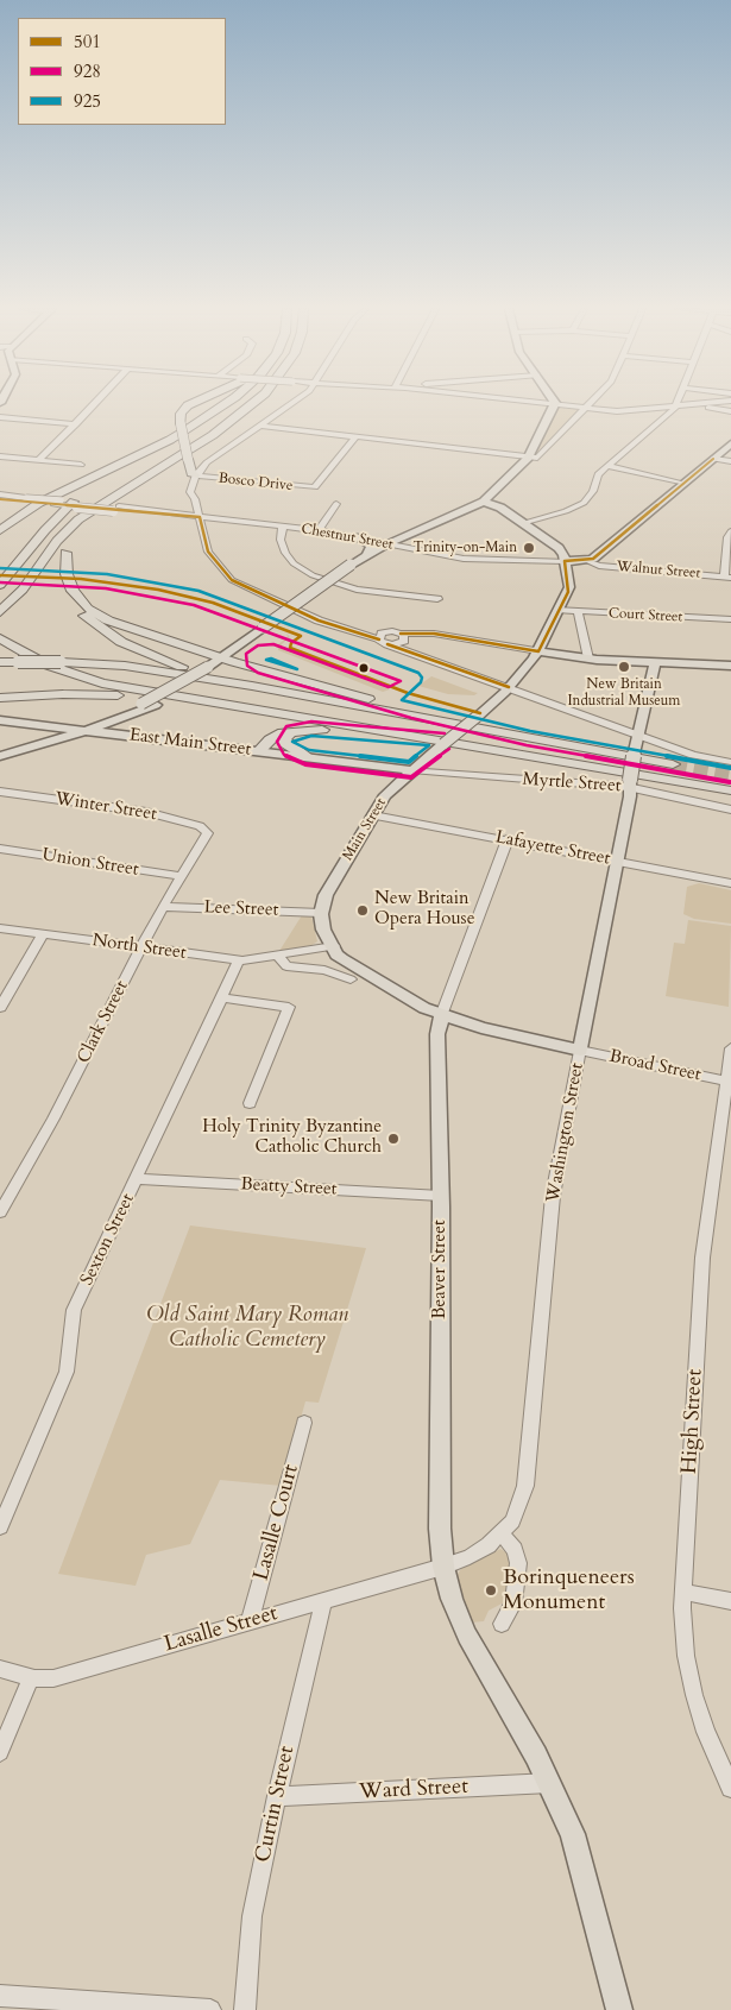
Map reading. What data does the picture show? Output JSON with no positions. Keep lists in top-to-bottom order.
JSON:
{
  "streets": {
    "main road": [
      "East Main Street",
      "Main Street",
      "Broad Street",
      "Washington Street",
      "Beaver Street"
    ],
    "street": [
      "Bosco Drive",
      "Chestnut Street",
      "Walnut Street",
      "Court Street",
      "Myrtle Street",
      "Winter Street",
      "Lafayette Street",
      "Union Street",
      "Lee Street",
      "North Street",
      "Clark Street",
      "Beatty Street",
      "Sexton Street",
      "High Street",
      "Lasalle Court",
      "Lasalle Street",
      "Ward Street",
      "Curtin Street"
    ]
  },
  "crossings": [
    ["Chestnut Street", "Main Street"],
    ["Court Street", "Main Street"],
    ["East Main Street", "Myrtle Street"],
    ["East Main Street", "Main Street"],
    ["Myrtle Street", "Main Street"],
    ["Myrtle Street", "Washington Street"],
    ["Winter Street", "Clark Street"],
    ["Main Street", "Lafayette Street"],
    ["Main Street", "Lee Street"],
    ["Lafayette Street", "Washington Street"],
    ["Lafayette Street", "Beaver Street"],
    ["Union Street", "Clark Street"],
    ["Lee Street", "Clark Street"],
    ["North Street", "Clark Street"],
    ["North Street", "Sexton Street"],
    ["Broad Street", "Washington Street"],
    ["Broad Street", "Beaver Street"],
    ["Broad Street", "High Street"],
    ["Washington Street", "Beaver Street"],
    ["Washington Street", "Lasalle Street"],
    ["Beatty Street", "Sexton Street"],
    ["Beatty Street", "Beaver Street"],
    ["Beaver Street", "Lasalle Street"],
    ["Beaver Street", "Ward Street"],
    ["Lasalle Court", "Lasalle Street"],
    ["Lasalle Street", "Curtin Street"],
    ["Ward Street", "Curtin Street"]
  ],
  "parks": ["Old Saint Mary Roman Catholic Cemetery"],
  "places": [
    "Trinity-on-Main",
    "New Britain Industrial Museum",
    "New Britain Opera House",
    "Holy Trinity Byzantine Catholic Church",
    "Borinqueneers Monument"
  ],
  "lines": ["transit line 501", "transit line 925", "transit line 928"],
  "legend": ["501", "928", "925"]
}
